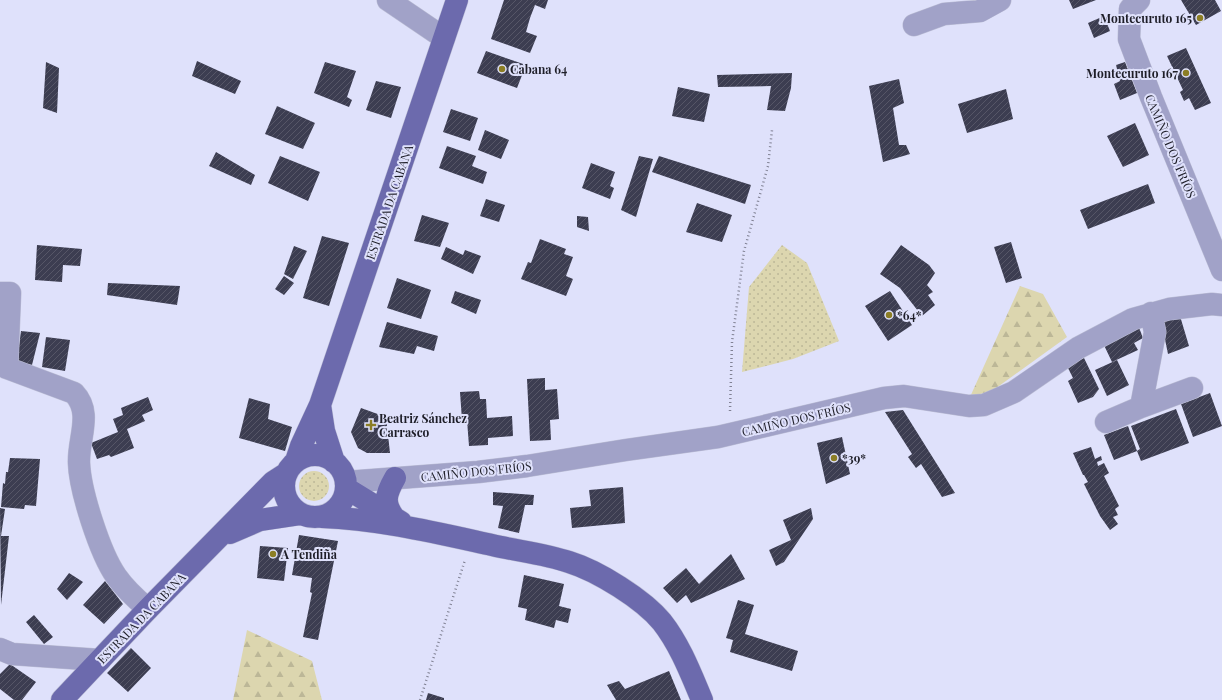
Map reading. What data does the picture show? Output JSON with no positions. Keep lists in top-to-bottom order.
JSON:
{
  "streets": {
    "main road": ["ESTRADA DA CABANA"],
    "street": ["CAMIÑO DOS FRÍOS"]
  },
  "crossings": [
    ["CAMIÑO DOS FRÍOS", "ESTRADA DA CABANA"]
  ],
  "places": {
    "other": [
      "Montecuruto 165",
      "Cabana 64",
      "Montecuruto 167",
      "*64*",
      "*39*",
      "A Tendiña"
    ],
    "health": ["Beatriz Sánchez Carrasco"]
  }
}
